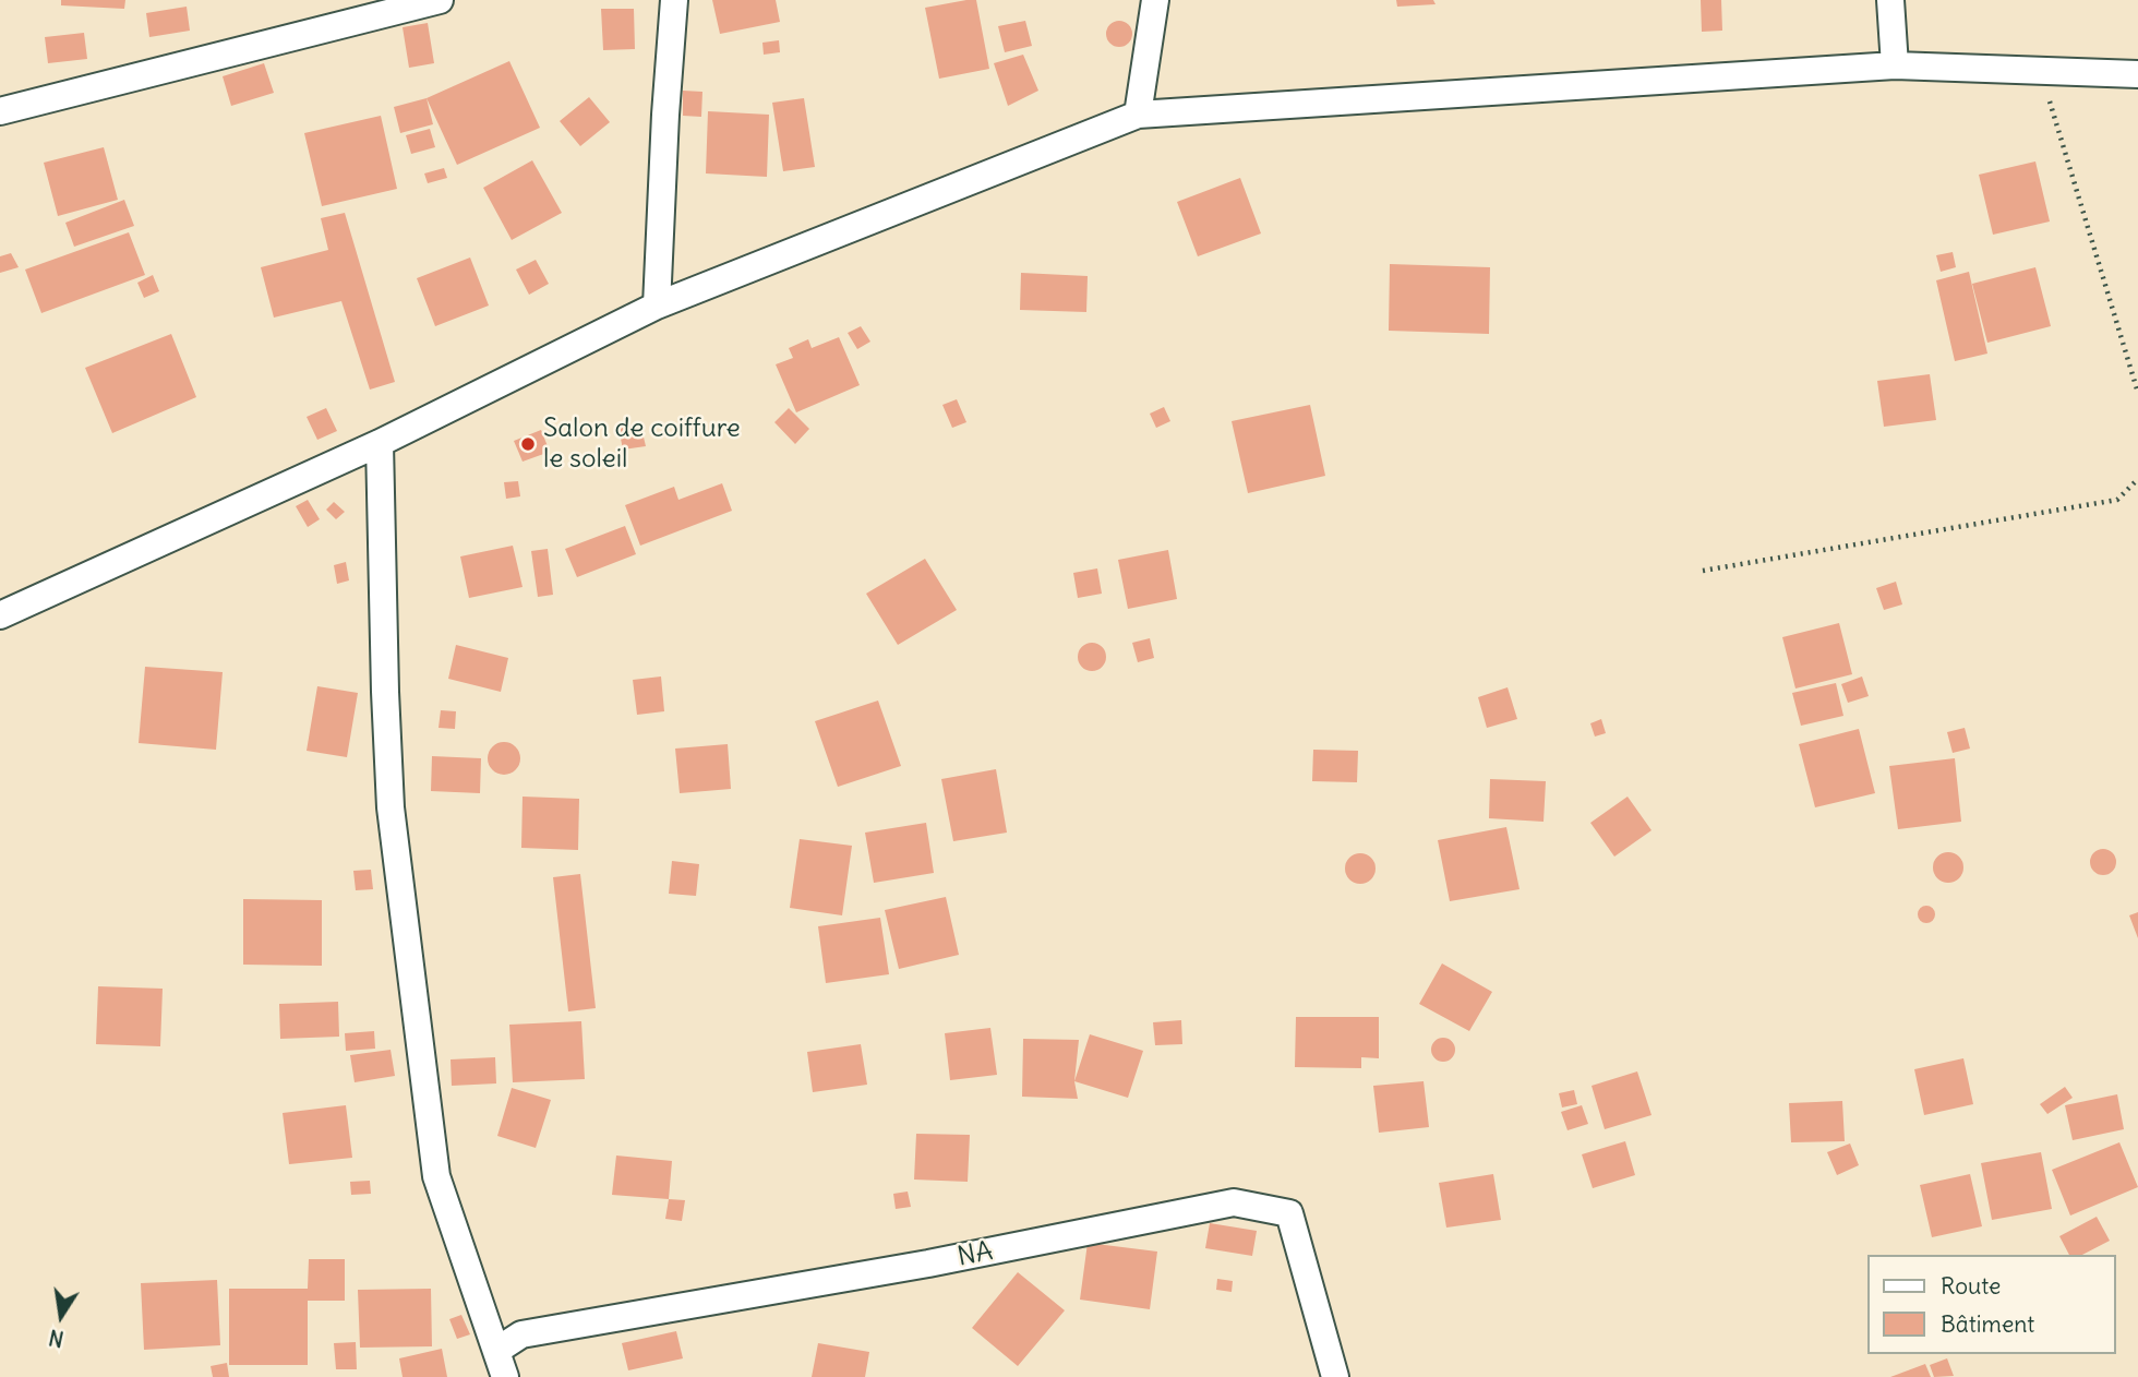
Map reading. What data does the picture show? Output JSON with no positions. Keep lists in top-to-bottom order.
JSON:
{
  "streets": {
    "street": ["NA"]
  },
  "places": ["Salon de coiffure le soleil"],
  "legend": ["Route", "Bâtiment"],
  "north": "bottom"
}
